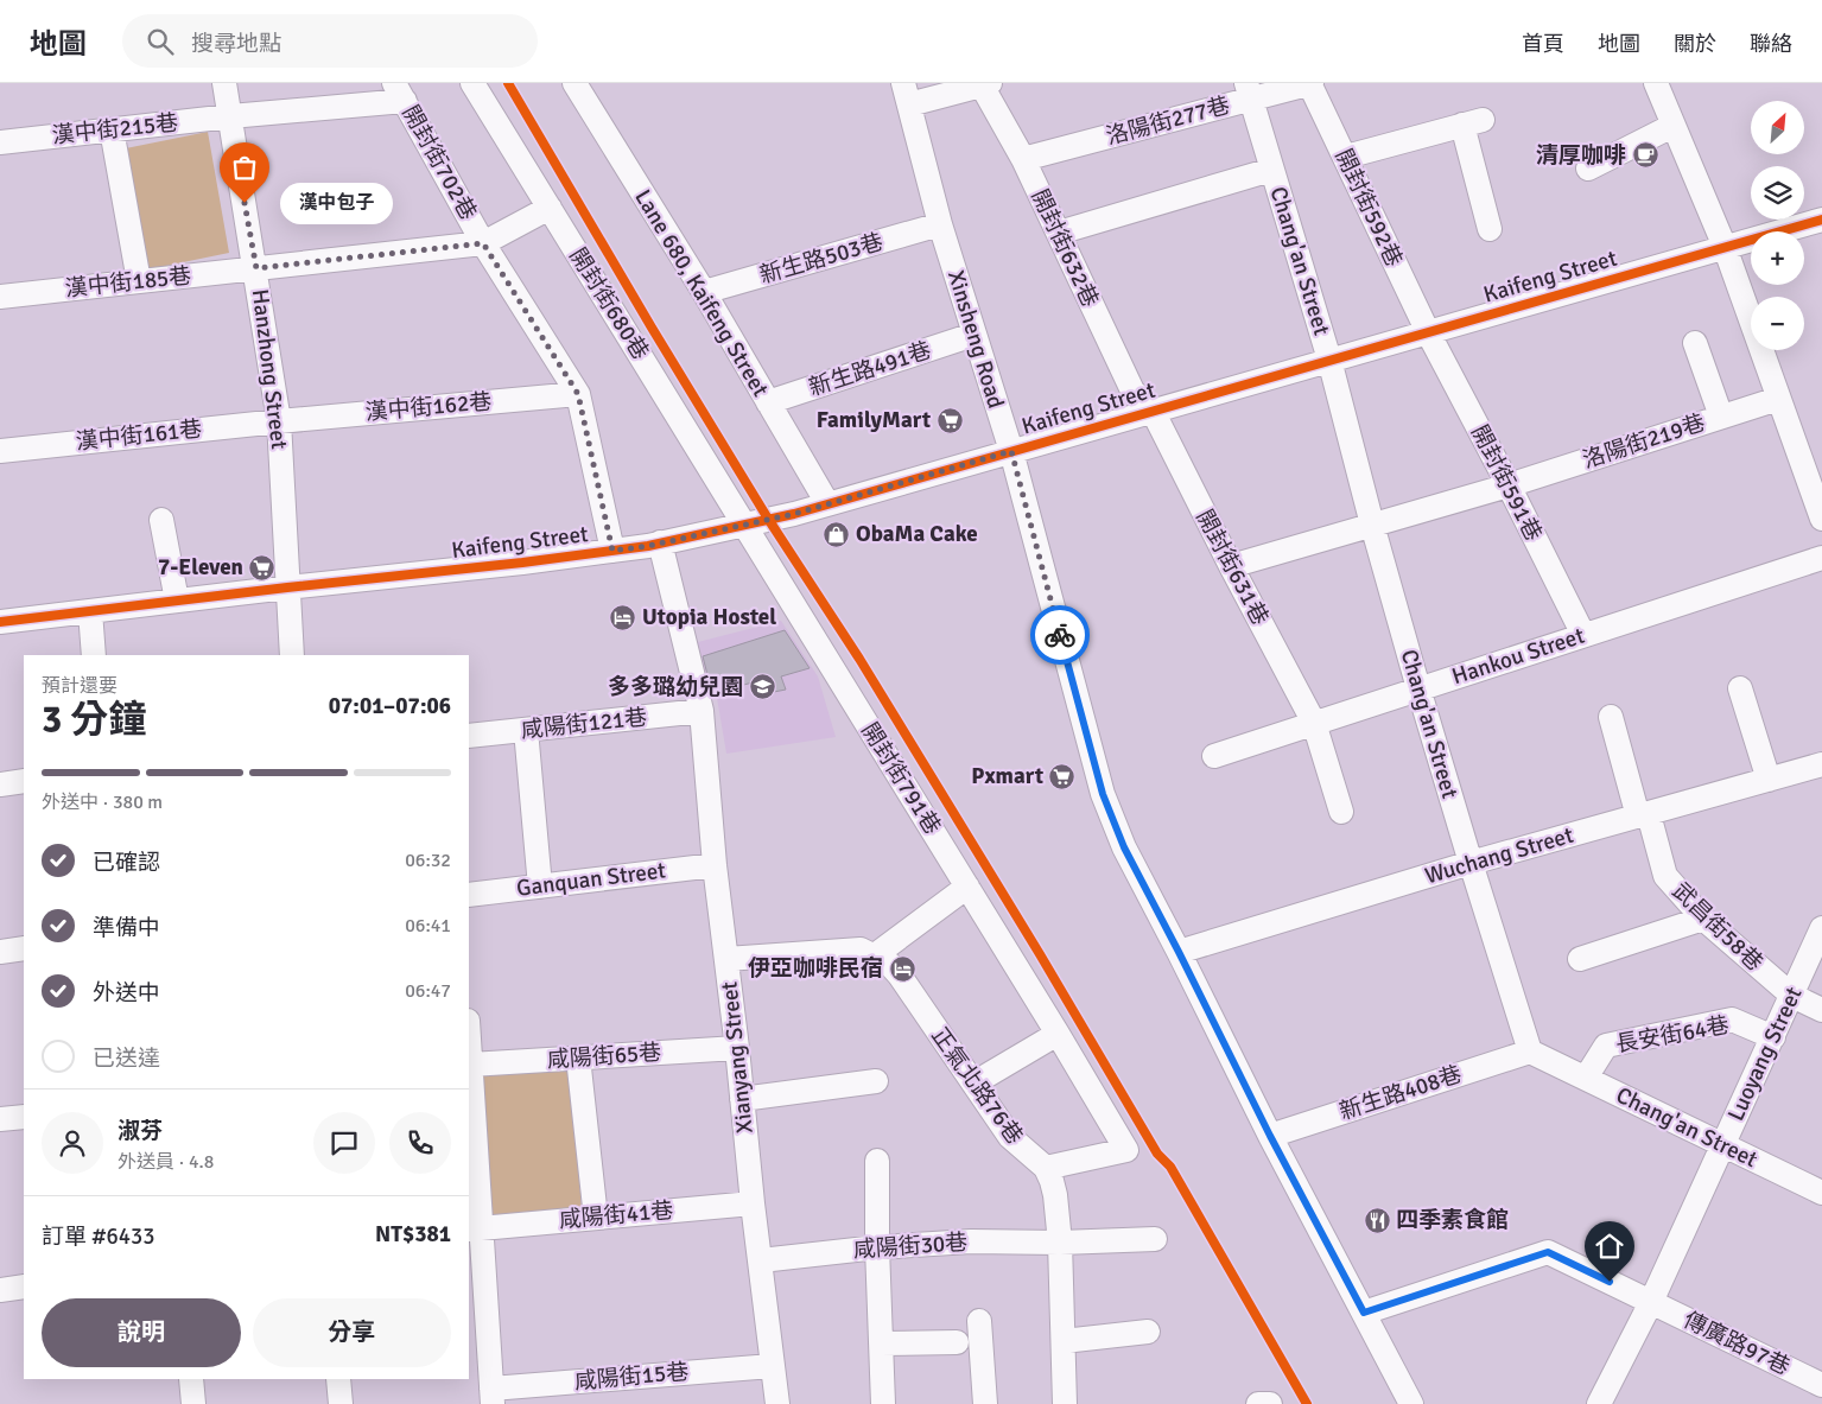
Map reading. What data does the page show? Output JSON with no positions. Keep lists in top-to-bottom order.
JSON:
{
  "streets": {
    "street": [
      "洛陽街277巷",
      "漢中街215巷",
      "開封街702巷",
      "開封街592巷",
      "開封街632巷",
      "新生路503巷",
      "Chang'an Street",
      "Kaifeng Street",
      "漢中街185巷",
      "Lane 680, Kaifeng Street",
      "開封街680巷",
      "Xinsheng Road",
      "Hanzhong Street",
      "新生路491巷",
      "漢中街162巷",
      "漢中街161巷",
      "洛陽街219巷",
      "開封街591巷",
      "開封街631巷",
      "Hankou Street",
      "咸陽街121巷",
      "開封街791巷",
      "Wuchang Street",
      "Ganquan Street",
      "武昌街58巷",
      "長安街64巷",
      "Luoyang Street",
      "咸陽街65巷",
      "Xianyang Street",
      "正氣北路76巷",
      "新生路408巷",
      "咸陽街41巷",
      "咸陽街30巷",
      "傳廣路97巷",
      "咸陽街15巷"
    ]
  },
  "crossings": [
    ["洛陽街277巷", "開封街592巷"],
    ["洛陽街277巷", "開封街632巷"],
    ["洛陽街277巷", "Chang'an Street"],
    ["漢中街215巷", "開封街702巷"],
    ["漢中街215巷", "Hanzhong Street"],
    ["開封街702巷", "Kaifeng Street"],
    ["開封街702巷", "漢中街185巷"],
    ["開封街702巷", "漢中街162巷"],
    ["開封街592巷", "Kaifeng Street"],
    ["開封街592巷", "開封街591巷"],
    ["開封街632巷", "Kaifeng Street"],
    ["開封街632巷", "開封街631巷"],
    ["新生路503巷", "Lane 680, Kaifeng Street"],
    ["新生路503巷", "Xinsheng Road"],
    ["Chang'an Street", "Kaifeng Street"],
    ["Chang'an Street", "洛陽街219巷"],
    ["Chang'an Street", "Hankou Street"],
    ["Chang'an Street", "Wuchang Street"],
    ["Chang'an Street", "長安街64巷"],
    ["Chang'an Street", "Luoyang Street"],
    ["Chang'an Street", "新生路408巷"],
    ["Kaifeng Street", "Lane 680, Kaifeng Street"],
    ["Kaifeng Street", "開封街680巷"],
    ["Kaifeng Street", "Xinsheng Road"],
    ["Kaifeng Street", "Hanzhong Street"],
    ["Kaifeng Street", "開封街591巷"],
    ["Kaifeng Street", "開封街631巷"],
    ["Kaifeng Street", "開封街791巷"],
    ["Kaifeng Street", "Xianyang Street"],
    ["漢中街185巷", "Hanzhong Street"],
    ["Lane 680, Kaifeng Street", "新生路491巷"],
    ["開封街680巷", "開封街791巷"],
    ["Xinsheng Road", "新生路491巷"],
    ["Xinsheng Road", "Wuchang Street"],
    ["Xinsheng Road", "新生路408巷"],
    ["Xinsheng Road", "傳廣路97巷"],
    ["Hanzhong Street", "漢中街162巷"],
    ["Hanzhong Street", "漢中街161巷"],
    ["漢中街162巷", "漢中街161巷"],
    ["洛陽街219巷", "開封街591巷"],
    ["洛陽街219巷", "開封街631巷"],
    ["開封街591巷", "Hankou Street"],
    ["開封街631巷", "Hankou Street"],
    ["咸陽街121巷", "Xianyang Street"],
    ["開封街791巷", "正氣北路76巷"],
    ["Wuchang Street", "武昌街58巷"],
    ["Ganquan Street", "Xianyang Street"],
    ["武昌街58巷", "Luoyang Street"],
    ["長安街64巷", "Luoyang Street"],
    ["Luoyang Street", "傳廣路97巷"],
    ["咸陽街65巷", "Xianyang Street"],
    ["Xianyang Street", "咸陽街41巷"],
    ["Xianyang Street", "咸陽街30巷"],
    ["Xianyang Street", "咸陽街15巷"]
  ],
  "places": {
    "cafe": ["清厚咖啡"],
    "other": ["漢中包子"],
    "supermarket": ["FamilyMart", "7-Eleven", "Pxmart"],
    "shop": ["ObaMa Cake"],
    "hotel": ["Utopia Hostel", "伊亞咖啡民宿"],
    "school or university": ["多多璐幼兒園"],
    "restaurant": ["四季素食館"]
  },
  "north": "top right",
  "page": {
    "header": "地圖",
    "search": "搜尋地點",
    "nav": [
      "首頁",
      "地圖",
      "關於",
      "聯絡"
    ],
    "map_buttons": ["+", "−"],
    "bubble": "漢中包子",
    "heading": ["3 分鐘", "預計還要", "07:01–07:06"],
    "panel": [
      "淑芬",
      "外送員 · 4.8",
      "訂單 #6433",
      "NT$381"
    ],
    "bar": "外送中 · 380 m",
    "list": [
      ["已確認", "06:32"],
      ["準備中", "06:41"],
      ["外送中", "06:47"],
      "已送達"
    ],
    "buttons": ["說明", "分享"]
  }
}
